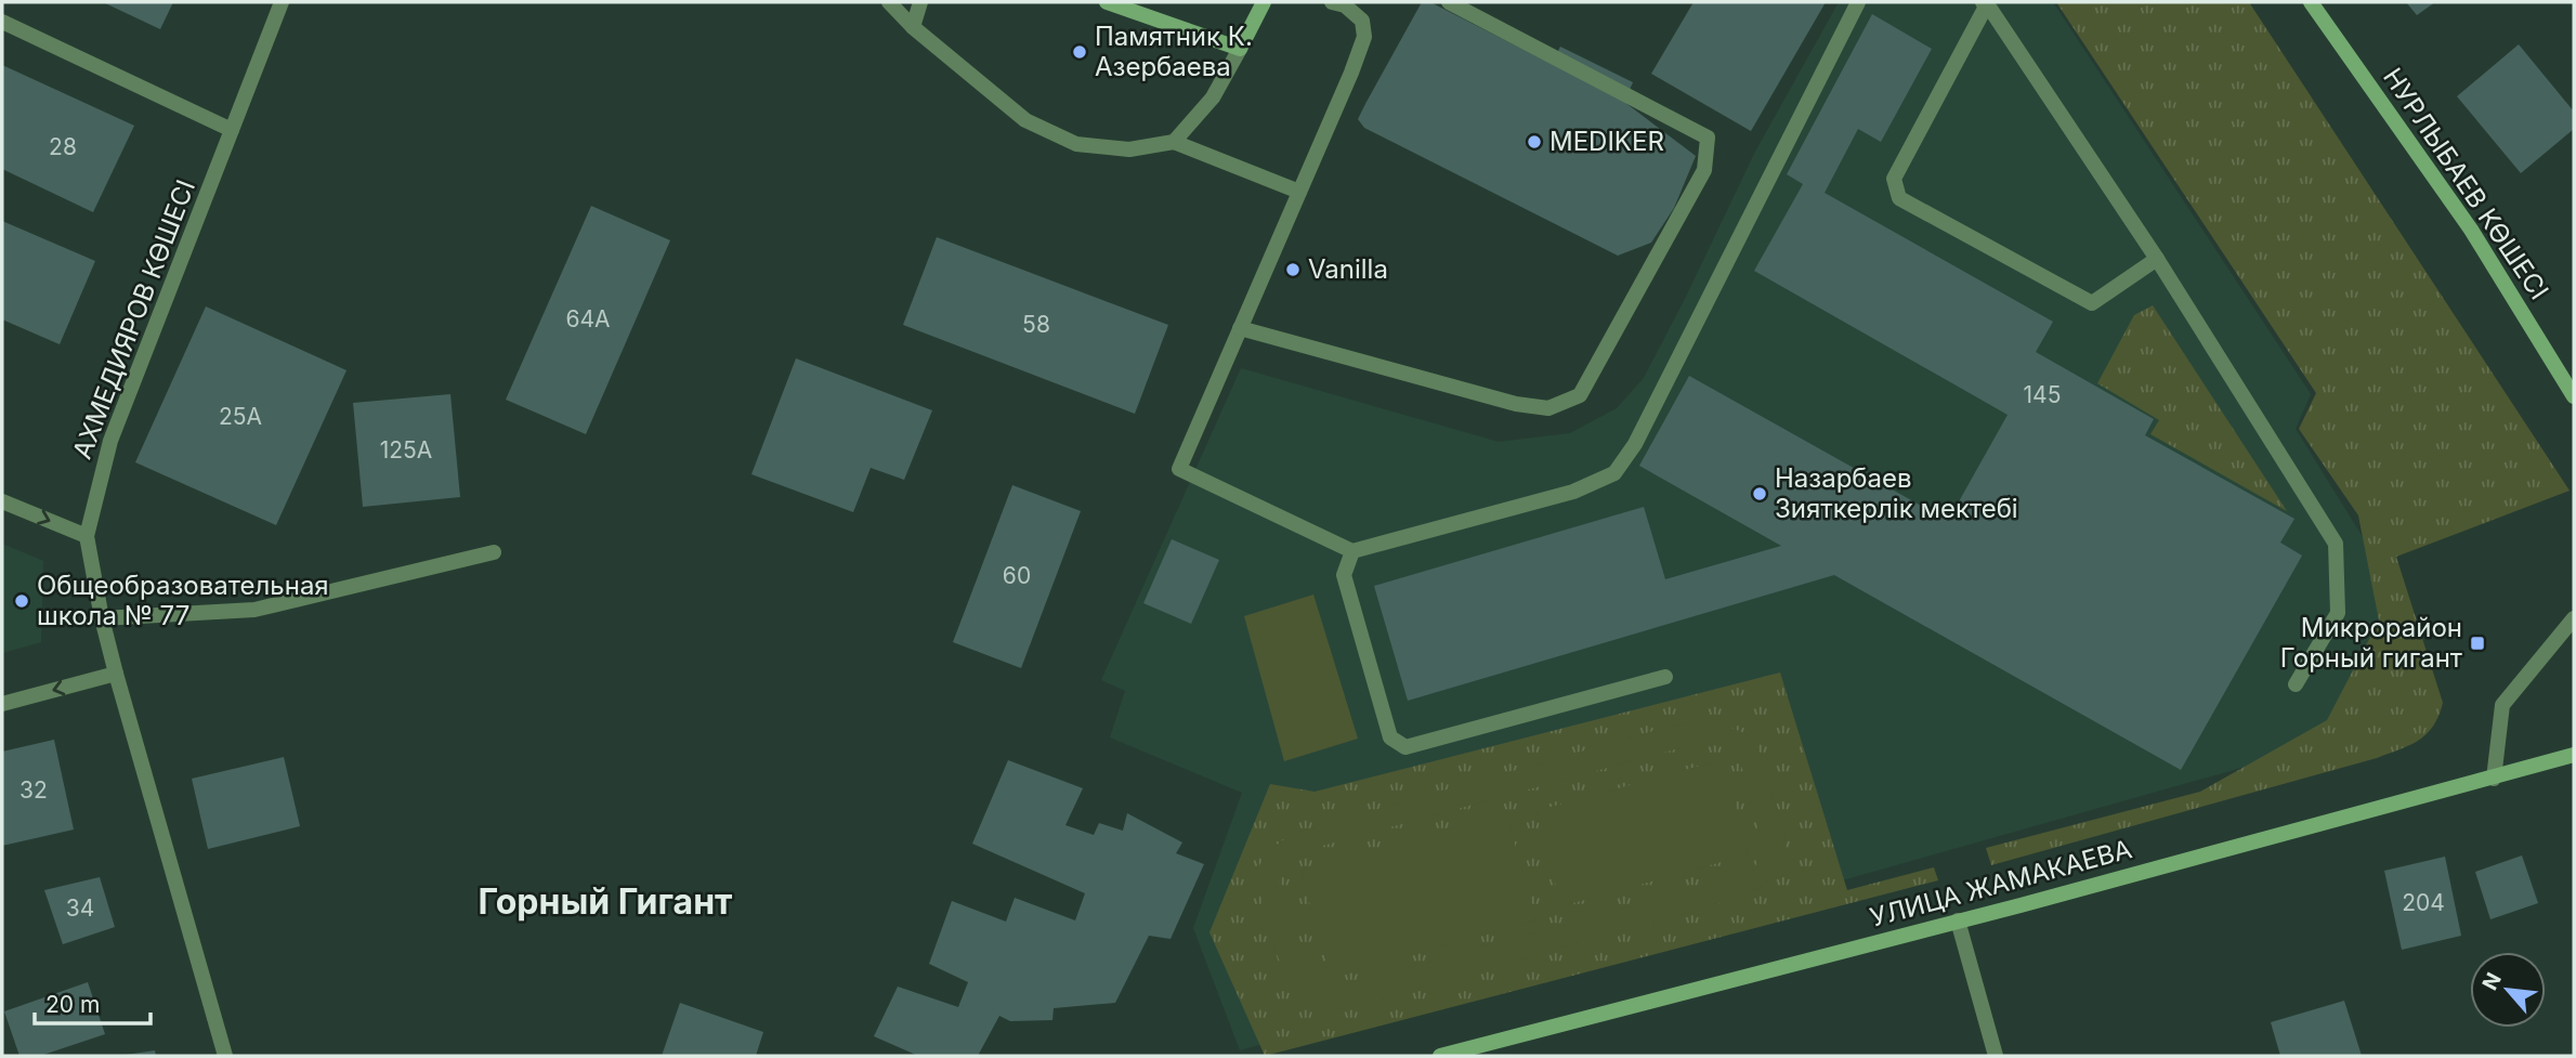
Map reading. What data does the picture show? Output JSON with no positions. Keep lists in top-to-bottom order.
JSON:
{
  "streets": {
    "street": ["НУРЛЫБАЕВ КӨШЕСІ", "АХМЕДИЯРОВ КӨШЕСІ", "УЛИЦА ЖАМАКАЕВА"]
  },
  "districts": ["Горный Гигант"],
  "places": {
    "other": [
      "Памятник К. Азербаева",
      "MEDIKER",
      "Vanilla",
      "Назарбаев Зияткерлік мектебі",
      "Общеобразовательная школа № 77"
    ],
    "transit": ["Микрорайон Горный гигант"]
  },
  "house_numbers": [
    "28",
    "64А",
    "58",
    "145",
    "25А",
    "125А",
    "60",
    "32",
    "204",
    "34"
  ],
  "scale_bar": "20 m",
  "north": "top left"
}
